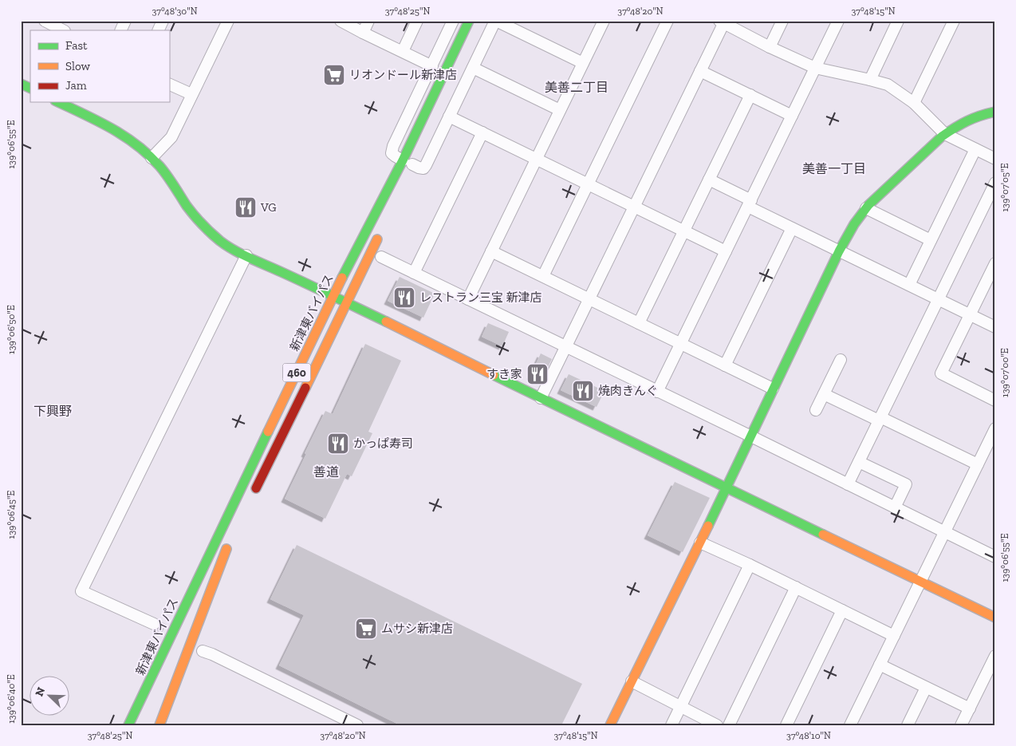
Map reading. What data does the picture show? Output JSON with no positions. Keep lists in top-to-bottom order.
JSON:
{
  "streets": {
    "main road": ["新津東バイパス", "460"]
  },
  "districts": [
    "美善二丁目",
    "美善一丁目",
    "下興野",
    "善道"
  ],
  "places": {
    "supermarket": ["リオンドール新津店", "ムサシ新津店"],
    "restaurant": [
      "VG",
      "レストラン三宝 新津店",
      "すき家",
      "焼肉きんぐ",
      "かっぱ寿司"
    ]
  },
  "legend": ["Fast", "Slow", "Jam"],
  "north": "top left",
  "coordinates": [
    "37°48'30\"N",
    "37°48'25\"N",
    "37°48'20\"N",
    "37°48'15\"N",
    "139°06'55\"E",
    "139°07'05\"E",
    "139°06'50\"E",
    "139°07'00\"E",
    "139°06'45\"E",
    "139°06'40\"E",
    "37°48'10\"N"
  ]
}
